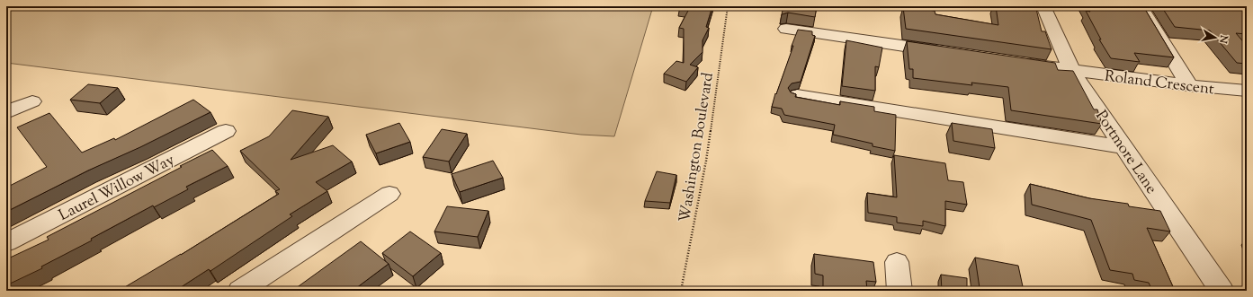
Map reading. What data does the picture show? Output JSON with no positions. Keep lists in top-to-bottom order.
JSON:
{
  "streets": {
    "street": ["Roland Crescent", "Portmore Lane", "Laurel Willow Way"],
    "path": ["Washington Boulevard"]
  },
  "crossings": [
    ["Roland Crescent", "Portmore Lane"]
  ],
  "north": "right"
}
